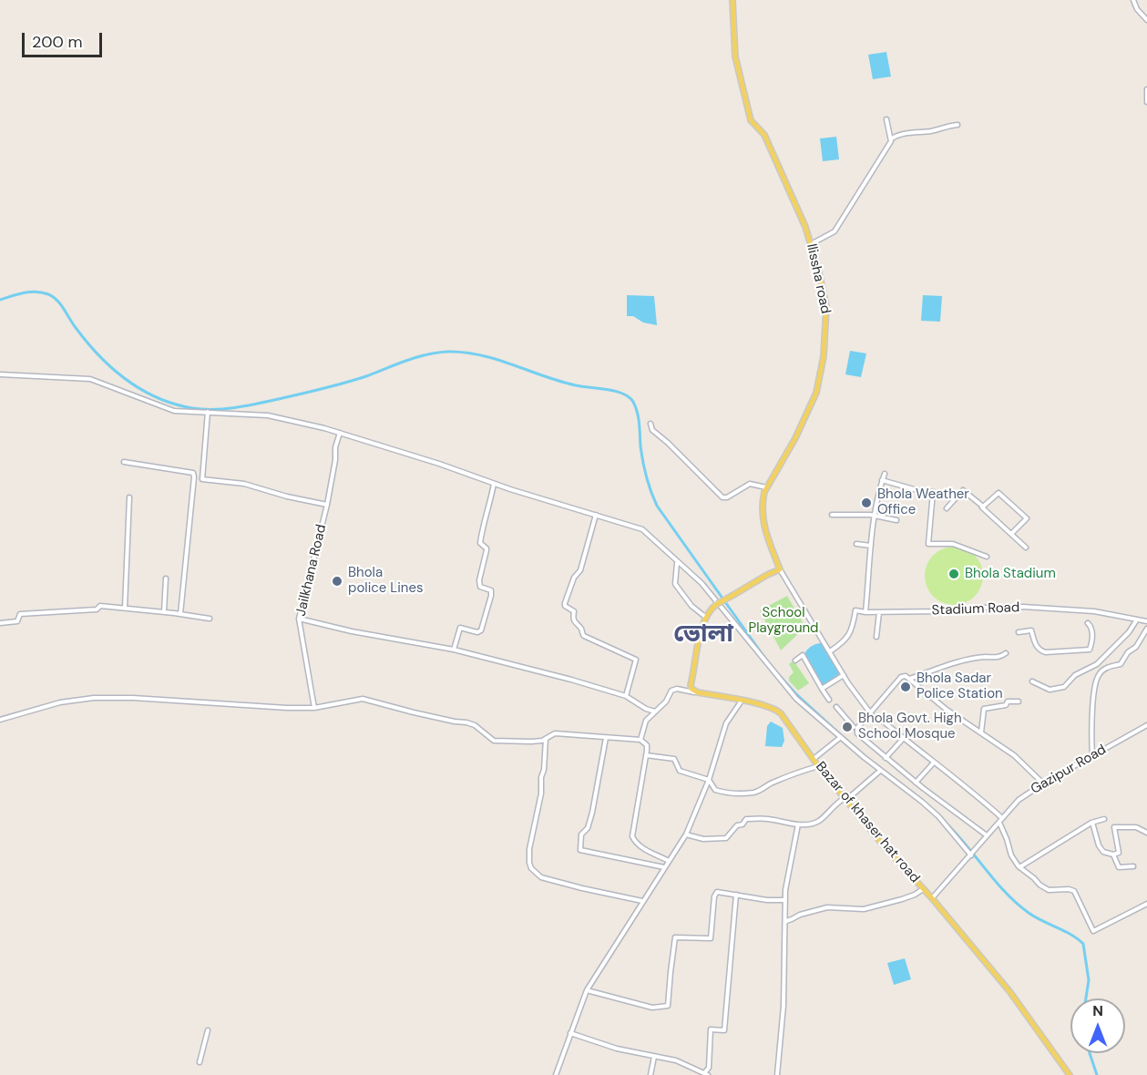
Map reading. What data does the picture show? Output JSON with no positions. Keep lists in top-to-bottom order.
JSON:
{
  "streets": {
    "main road": ["Ilissha road", "Bazar of khaser hat road"],
    "street": ["Jailkhana Road", "Stadium Road", "Gazipur Road"]
  },
  "crossings": [
    ["Gazipur Road", "Bazar of khaser hat road"]
  ],
  "districts": ["ভোলা"],
  "parks": ["School Playground"],
  "places": [
    "Bhola Weather Office",
    "Bhola Stadium",
    "Bhola police Lines",
    "Bhola Sadar Police Station",
    "Bhola Govt. High School Mosque"
  ],
  "scale_bar": "200 m",
  "north": "top"
}
